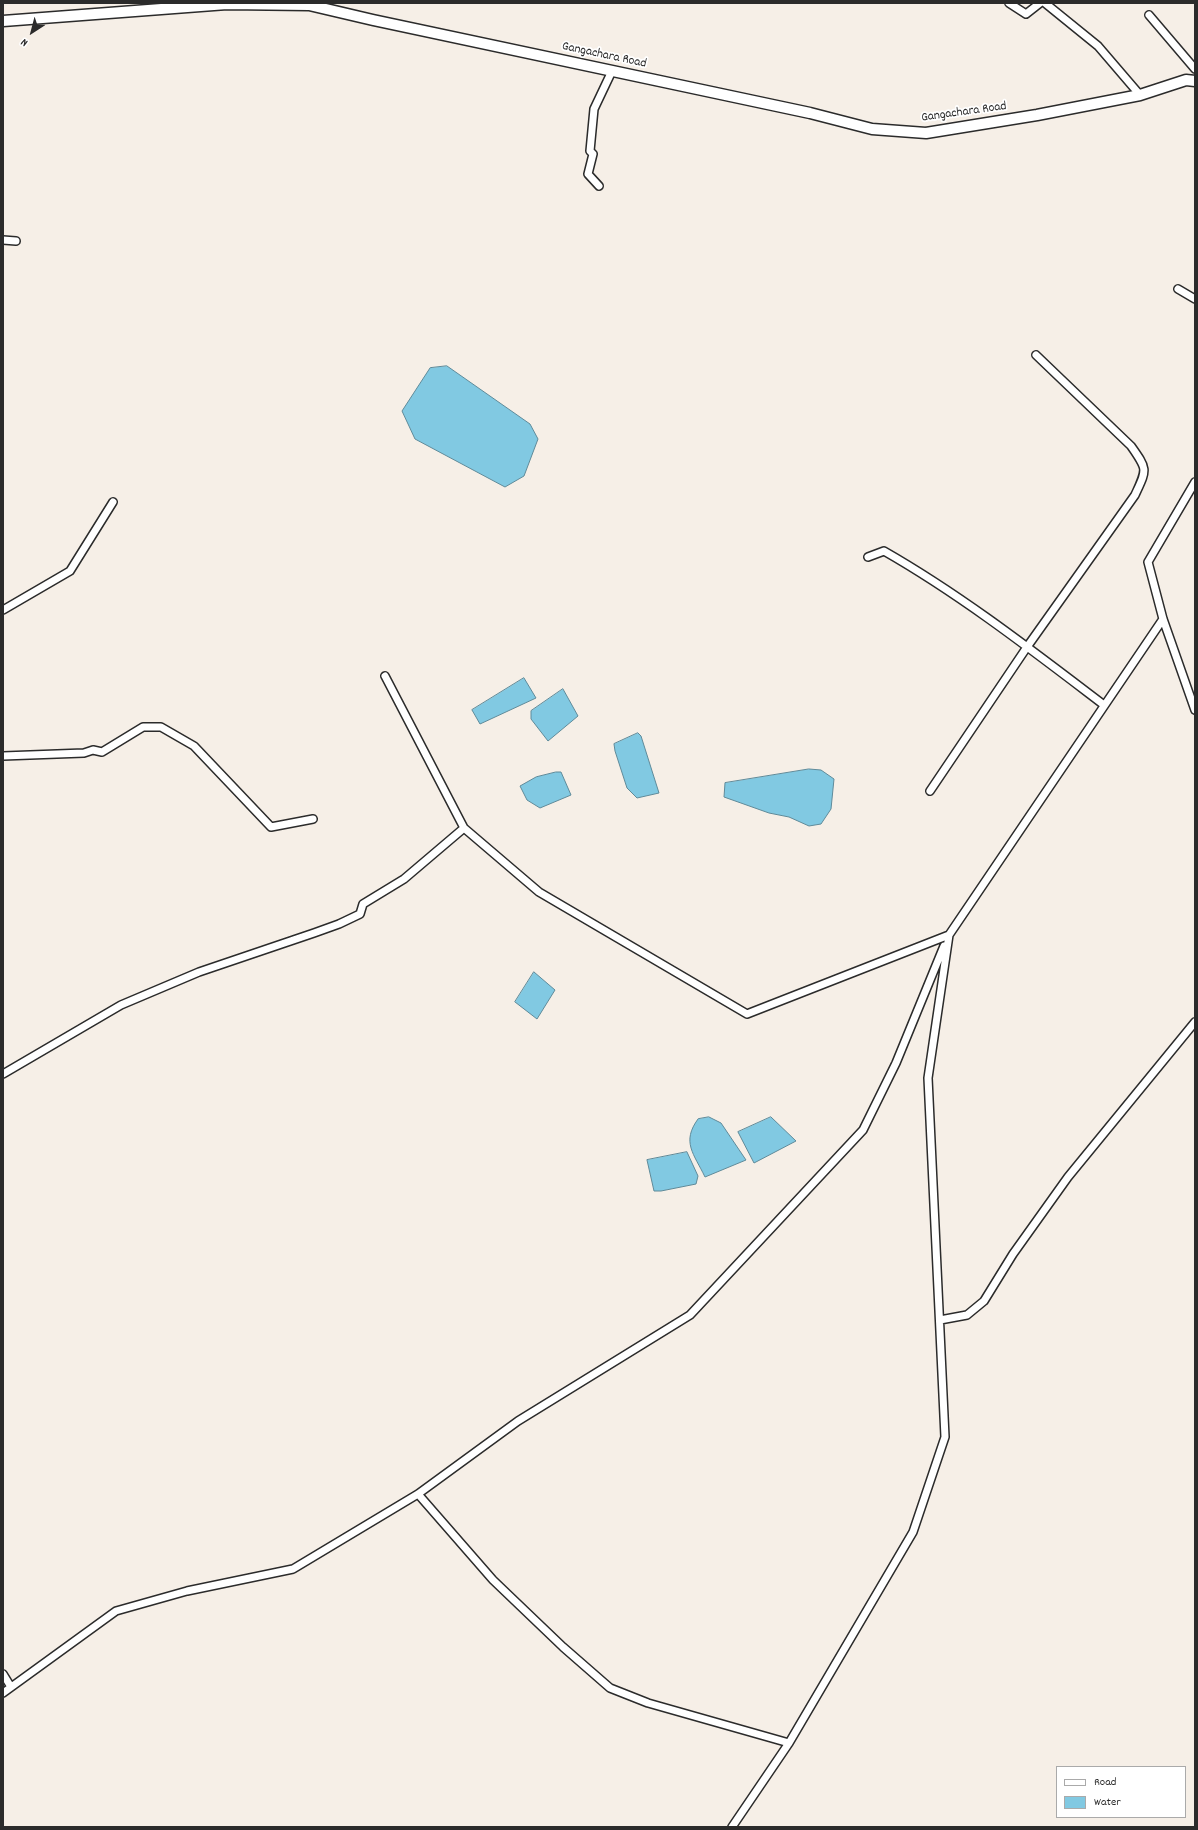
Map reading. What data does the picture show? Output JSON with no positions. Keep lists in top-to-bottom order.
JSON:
{
  "streets": {
    "main road": ["Gangachara Road"]
  },
  "legend": ["Road", "Water"],
  "north": "bottom left"
}
